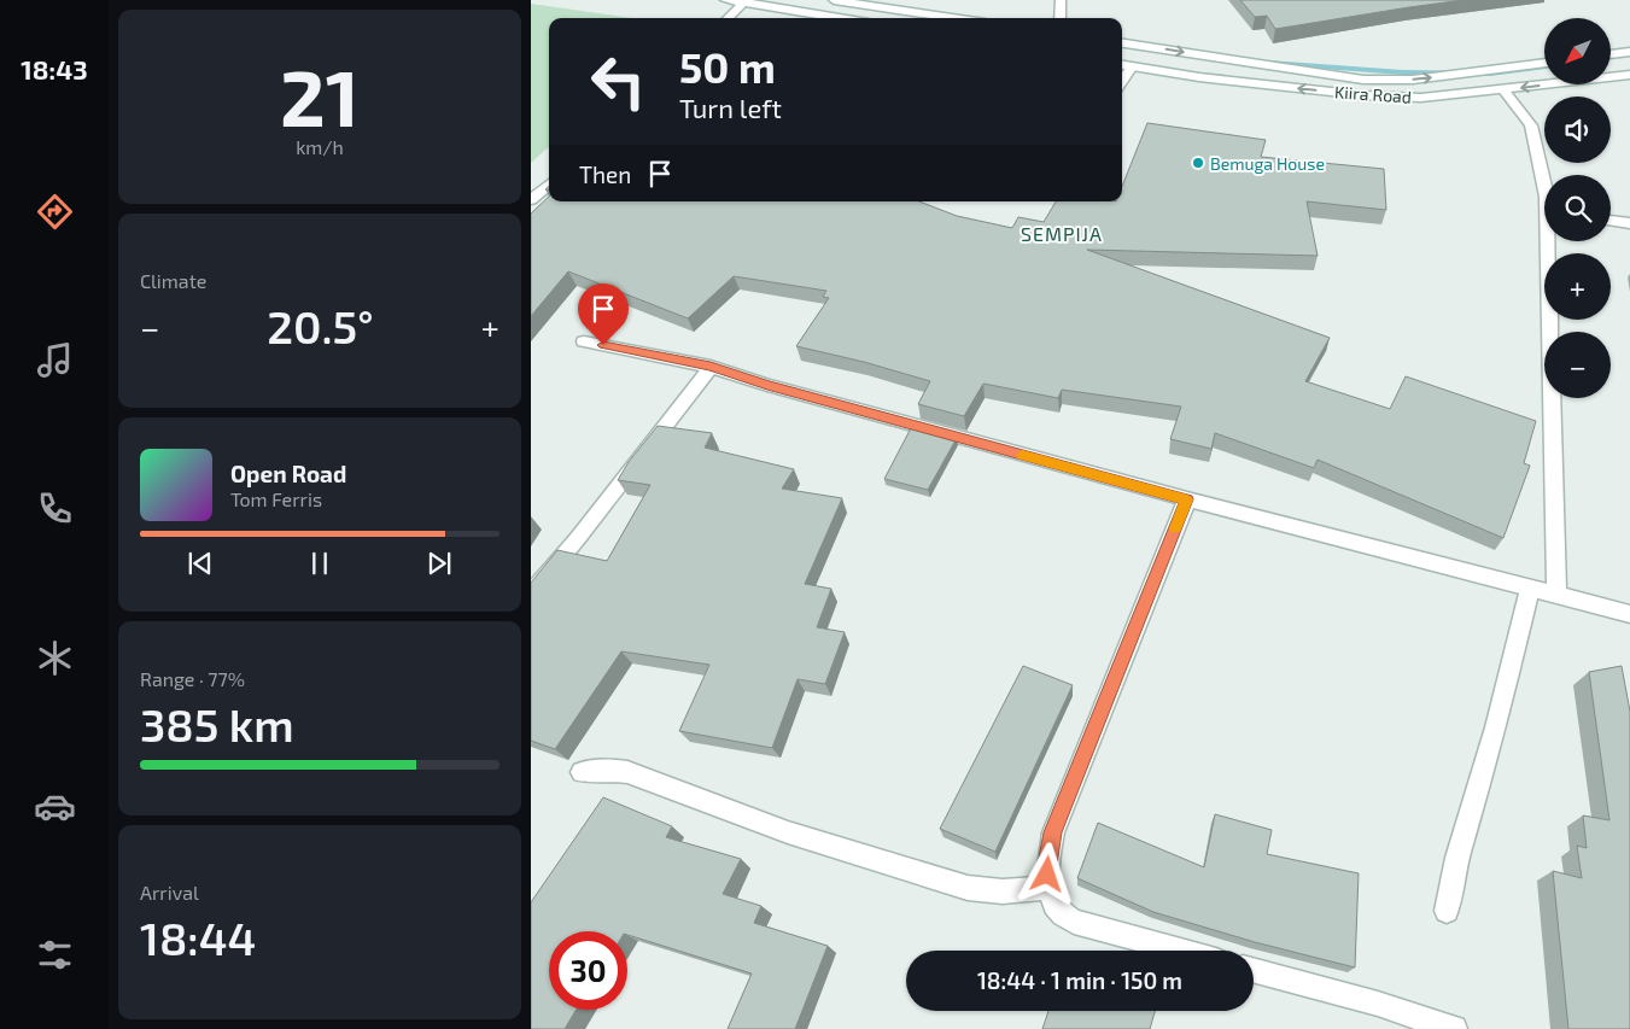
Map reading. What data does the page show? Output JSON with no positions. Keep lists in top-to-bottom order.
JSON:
{
  "streets": {
    "street": ["Kiira Road"]
  },
  "districts": ["SEMPIJA"],
  "places": ["Bemuga House"],
  "north": "bottom left",
  "page": {
    "tabs": "18:43",
    "tile": [
      ["21", "km/h"],
      "Climate",
      ["Range · 77%", "385 km"],
      ["Arrival", "18:44"]
    ],
    "map_buttons": ["+", "−"],
    "turn": ["50 m", "Turn left"],
    "then": "Then",
    "heat": ["−", "20.5°", "+"],
    "song": ["Open Road", "Tom Ferris"],
    "limit": "30",
    "trip": "18:44 · 1 min · 150 m"
  }
}
